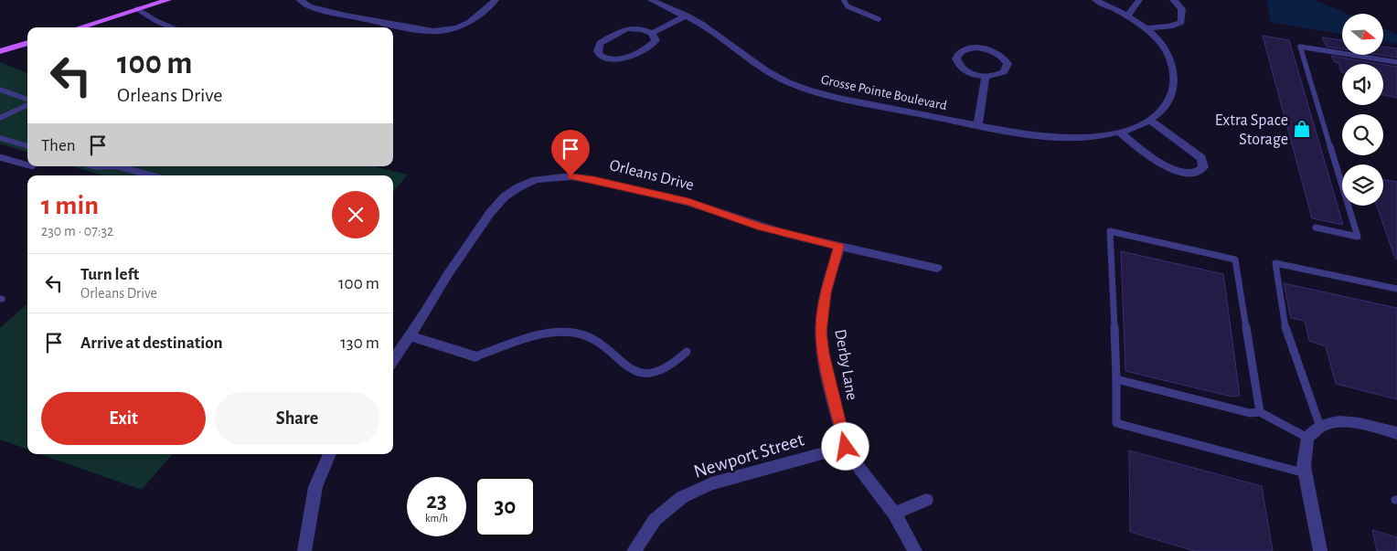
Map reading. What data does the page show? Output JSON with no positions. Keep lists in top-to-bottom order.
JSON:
{
  "streets": {
    "street": [
      "Grosse Pointe Boulevard",
      "Orleans Drive",
      "Derby Lane",
      "Newport Street"
    ]
  },
  "crossings": [
    ["Orleans Drive", "Derby Lane"],
    ["Derby Lane", "Newport Street"]
  ],
  "places": {
    "shop": ["Extra Space Storage"]
  },
  "north": "right",
  "page": {
    "turn": ["100 m", "Orleans Drive"],
    "then": "Then",
    "heading": ["1 min", "230 m · 07:32"],
    "list": [
      {
        "name": "Turn left",
        "note": "Orleans Drive",
        "value": "100 m"
      },
      {
        "name": "Arrive at destination",
        "value": "130 m"
      }
    ],
    "buttons": ["Exit", "Share"],
    "speed": "23 km/h",
    "limit": "30"
  }
}
